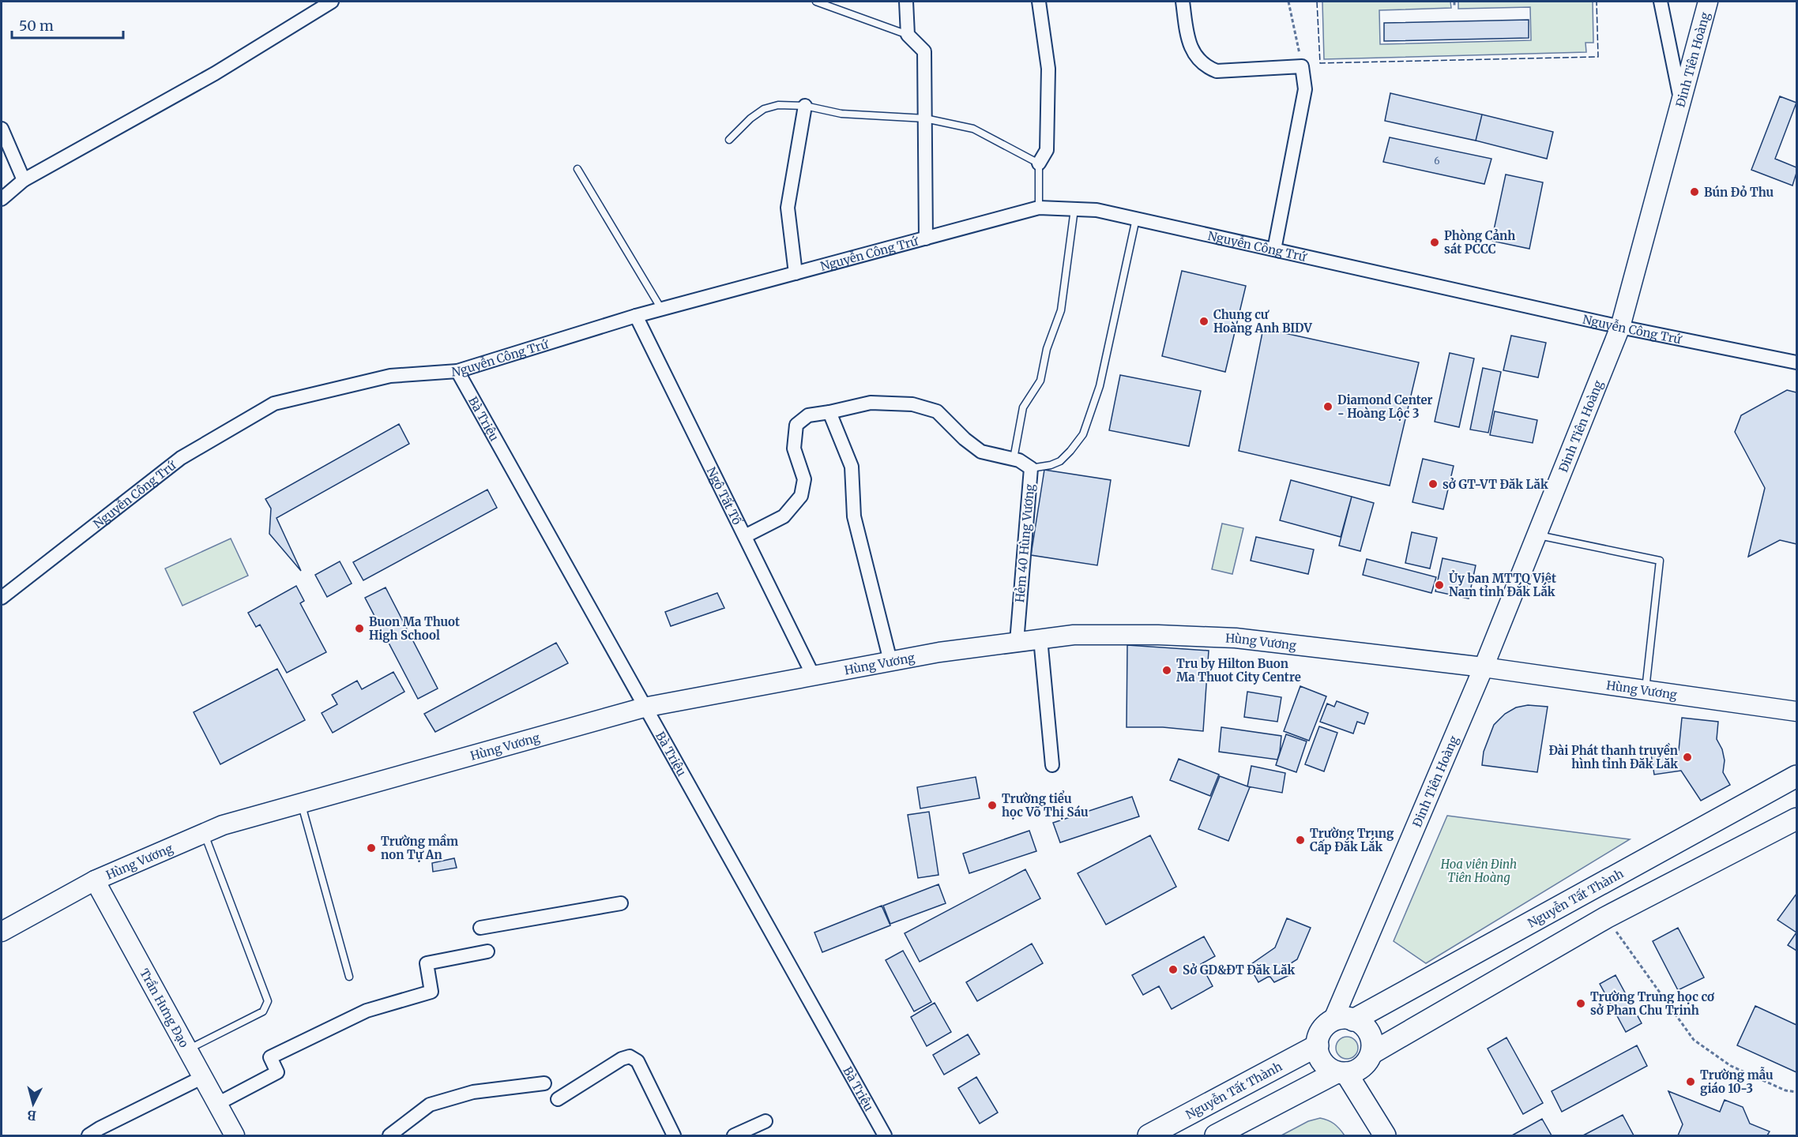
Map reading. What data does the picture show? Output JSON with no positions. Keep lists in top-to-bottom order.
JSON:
{
  "streets": {
    "main road": ["Nguyễn Tất Thành"],
    "street": [
      "Đinh Tiên Hoàng",
      "Nguyễn Công Trứ",
      "Bà Triệu",
      "Ngô Tất Tố",
      "Hẻm 40 Hùng Vương",
      "Hùng Vương",
      "Trần Hưng Đạo"
    ]
  },
  "crossings": [
    ["Đinh Tiên Hoàng", "Nguyễn Công Trứ"],
    ["Đinh Tiên Hoàng", "Hùng Vương"],
    ["Đinh Tiên Hoàng", "Nguyễn Tất Thành"],
    ["Nguyễn Công Trứ", "Bà Triệu"],
    ["Nguyễn Công Trứ", "Ngô Tất Tố"],
    ["Bà Triệu", "Hùng Vương"],
    ["Ngô Tất Tố", "Hẻm 40 Hùng Vương"],
    ["Ngô Tất Tố", "Hùng Vương"],
    ["Hẻm 40 Hùng Vương", "Hùng Vương"],
    ["Hùng Vương", "Trần Hưng Đạo"]
  ],
  "parks": ["Hoa viên Đinh Tiên Hoàng"],
  "places": [
    "Bún Đỏ Thu",
    "Phòng Cảnh sát PCCC",
    "Chung cư Hoàng Anh BIDV",
    "Diamond Center - Hoàng Lộc 3",
    "sở GT-VT Đăk Lăk",
    "Ủy ban MTTQ Việt Nam tỉnh Đắk Lắk",
    "Buon Ma Thuot High School",
    "Tru by Hilton Buon Ma Thuot City Centre",
    "Đài Phát thanh truyền hình tỉnh Đăk Lăk",
    "Trường tiểu học Võ Thị Sáu",
    "Trường Trung Cấp Đắk Lắk",
    "Trường mầm non Tự An",
    "Sở GD&ĐT Đăk Lăk",
    "Trường Trung học cơ sở Phan Chu Trinh",
    "Trường mẫu giáo 10-3"
  ],
  "house_numbers": ["6"],
  "scale_bar": "50 m",
  "north": "bottom"
}
